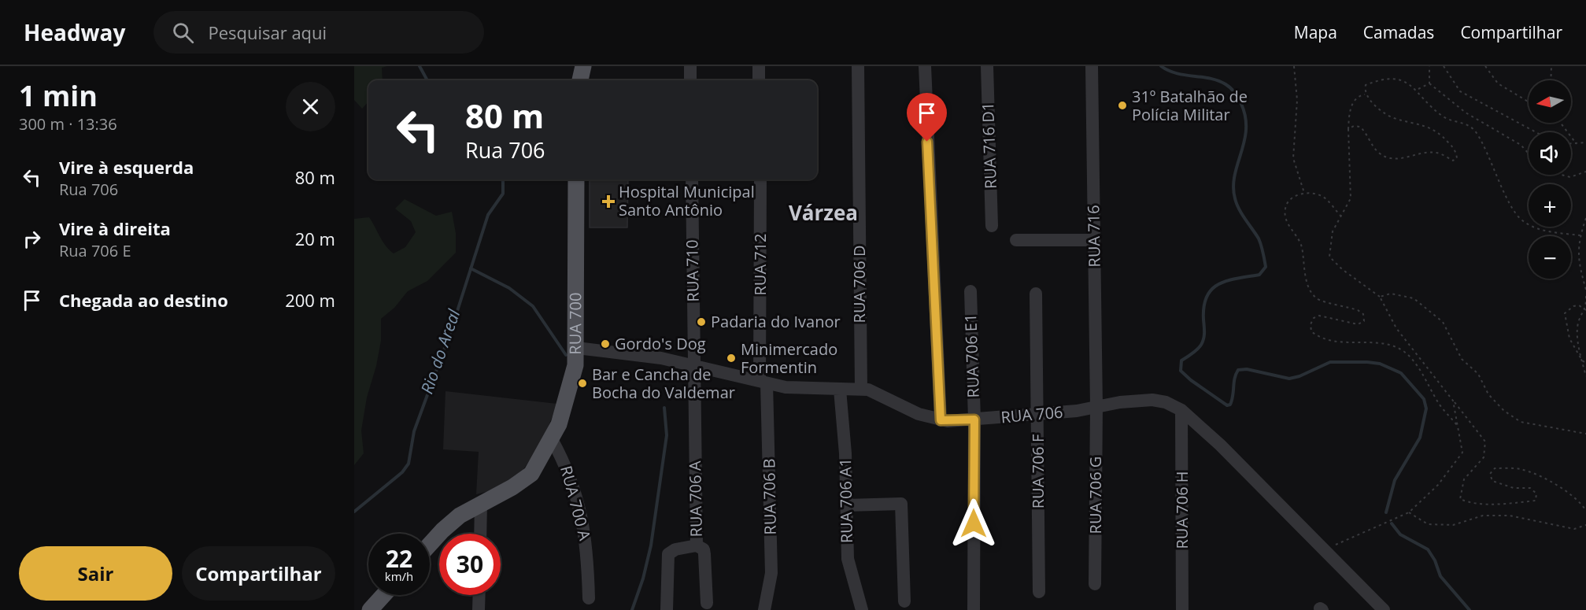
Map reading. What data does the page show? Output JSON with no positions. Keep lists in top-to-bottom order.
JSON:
{
  "streets": {
    "main road": ["RUA 700"],
    "street": [
      "RUA 716 D1",
      "RUA 716",
      "RUA 712",
      "RUA 710",
      "RUA 706 D",
      "RUA 706 E1",
      "RUA 706",
      "RUA 706 F",
      "RUA 706 G",
      "RUA 706 B",
      "RUA 706 A",
      "RUA 706 A1",
      "RUA 700 A",
      "RUA 706 H"
    ]
  },
  "crossings": [
    ["RUA 716", "RUA 706"],
    ["RUA 716", "RUA 706 G"],
    ["RUA 712", "RUA 706"],
    ["RUA 712", "RUA 706 B"],
    ["RUA 710", "RUA 706"],
    ["RUA 710", "RUA 706 A"],
    ["RUA 706 D", "RUA 706"],
    ["RUA 700", "RUA 706"],
    ["RUA 700", "RUA 700 A"],
    ["RUA 706 E1", "RUA 706"],
    ["RUA 706", "RUA 706 F"],
    ["RUA 706", "RUA 706 G"],
    ["RUA 706", "RUA 706 B"],
    ["RUA 706", "RUA 706 A"],
    ["RUA 706", "RUA 706 A1"],
    ["RUA 706", "RUA 706 H"]
  ],
  "districts": ["Várzea"],
  "water": ["Rio do Areal"],
  "places": {
    "other": [
      "31º Batalhão de Polícia Militar",
      "Padaria do Ivanor",
      "Gordo's Dog",
      "Minimercado Formentin",
      "Bar e Cancha de Bocha do Valdemar"
    ],
    "health": ["Hospital Municipal Santo Antônio"]
  },
  "north": "left",
  "page": {
    "header": "Headway",
    "search": "Pesquisar aqui",
    "nav": ["Mapa", "Camadas", "Compartilhar"],
    "heading": ["1 min", "300 m · 13:36"],
    "map_buttons": ["+", "−"],
    "turn": ["80 m", "Rua 706"],
    "list": [
      {
        "name": "Vire à esquerda",
        "note": "Rua 706",
        "value": "80 m"
      },
      {
        "name": "Vire à direita",
        "note": "Rua 706 E",
        "value": "20 m"
      },
      {
        "name": "Chegada ao destino",
        "value": "200 m"
      }
    ],
    "speed": "22 km/h",
    "limit": "30",
    "buttons": ["Sair", "Compartilhar"]
  }
}
